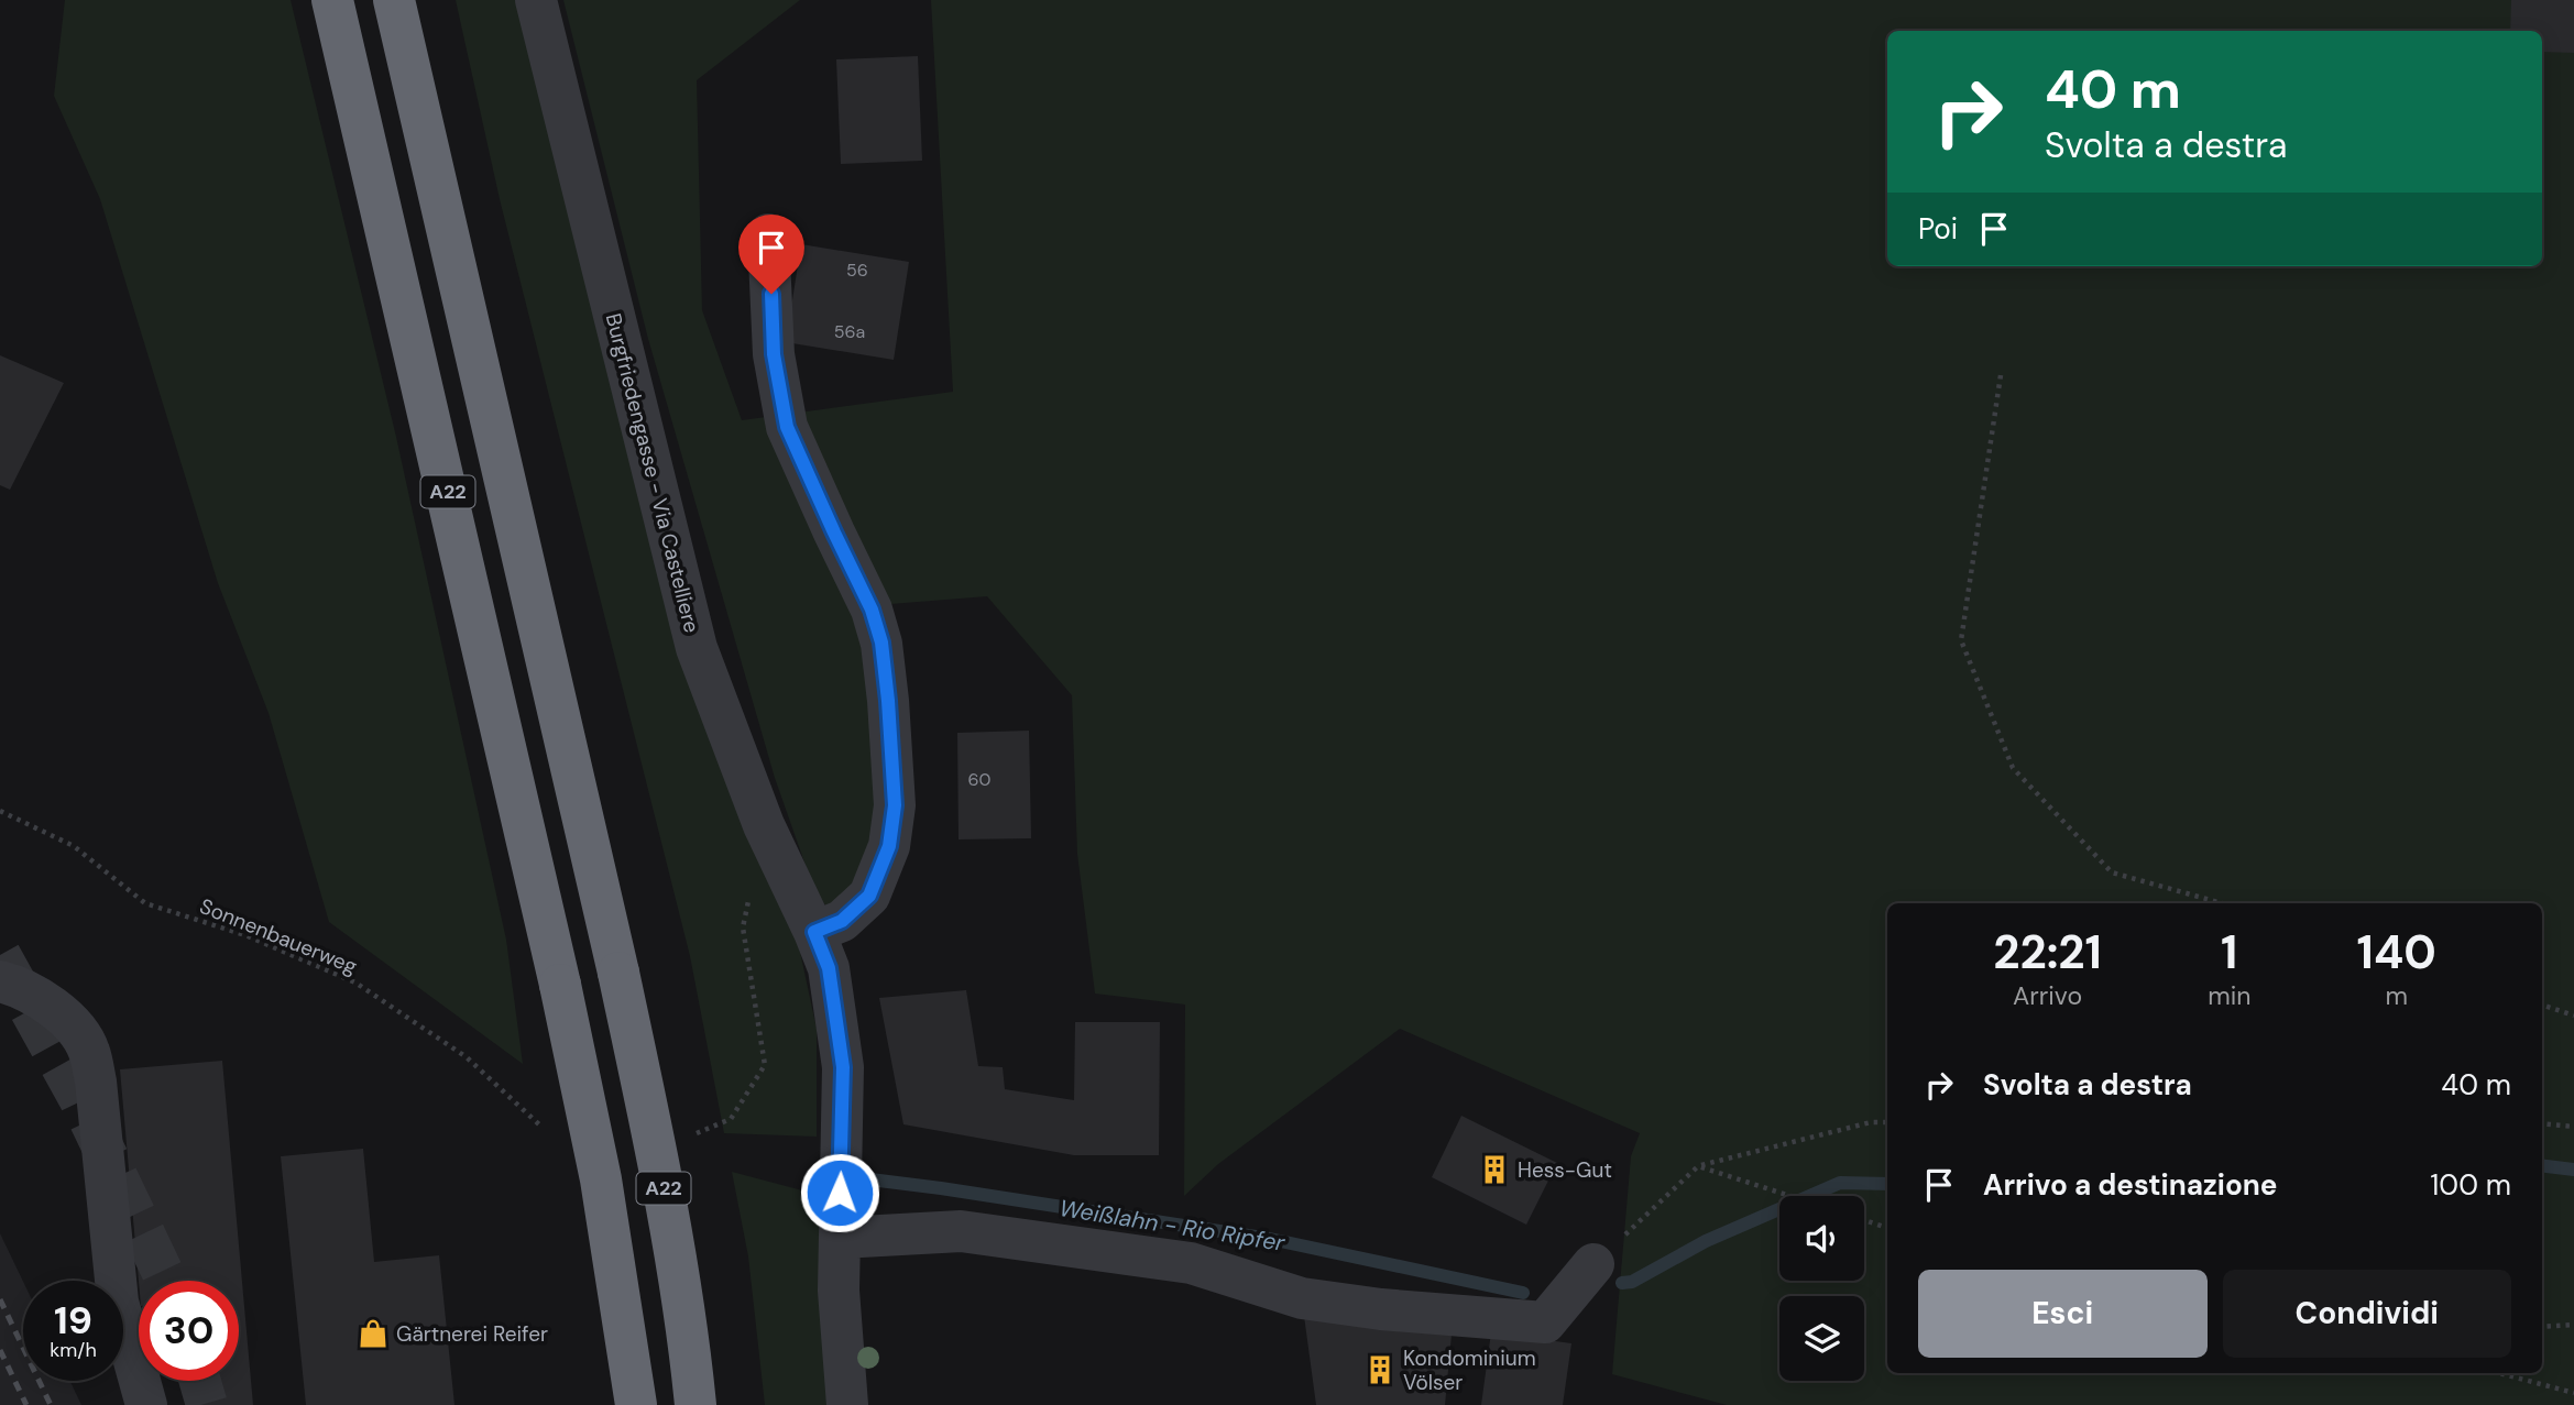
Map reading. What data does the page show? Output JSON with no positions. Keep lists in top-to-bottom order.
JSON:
{
  "streets": {
    "highway": ["A22"],
    "street": ["Burgfriedengasse - Via Castelliere"],
    "path": ["Sonnenbauerweg"]
  },
  "water": ["Weißlahn - Rio Ripfer"],
  "places": {
    "building": ["Hess-Gut", "Kondominium Völser"],
    "shop": ["Gärtnerei Reifer"]
  },
  "house_numbers": ["56", "56a", "60"],
  "page": {
    "turn": ["40 m", "Svolta a destra"],
    "then": "Poi",
    "eta": [
      "22:21",
      "Arrivo",
      "1",
      "min",
      "140",
      "m"
    ],
    "list": [
      {
        "name": "Svolta a destra",
        "value": "40 m"
      },
      {
        "name": "Arrivo a destinazione",
        "value": "100 m"
      }
    ],
    "buttons": ["Esci", "Condividi"],
    "speed": "19 km/h",
    "limit": "30"
  }
}
